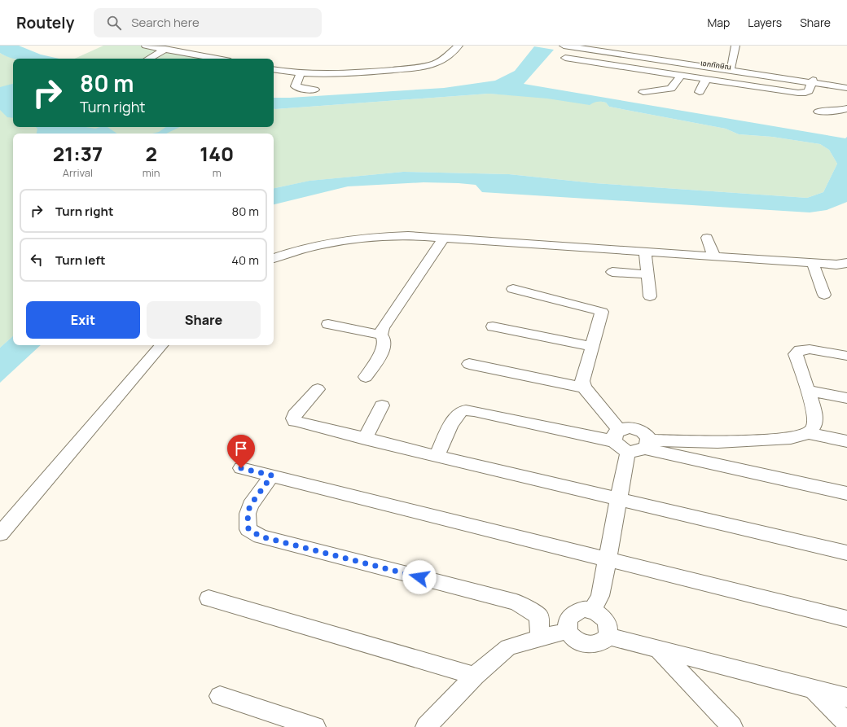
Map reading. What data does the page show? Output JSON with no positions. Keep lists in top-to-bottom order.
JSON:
{
  "streets": {
    "street": ["เอกทักษิณ"]
  },
  "page": {
    "header": "Routely",
    "search": "Search here",
    "nav": ["Map", "Layers", "Share"],
    "turn": ["80 m", "Turn right"],
    "eta": [
      "21:37",
      "Arrival",
      "2",
      "min",
      "140",
      "m"
    ],
    "list": [
      {
        "name": "Turn right",
        "value": "80 m"
      },
      {
        "name": "Turn left",
        "value": "40 m"
      }
    ],
    "buttons": ["Exit", "Share"]
  }
}
